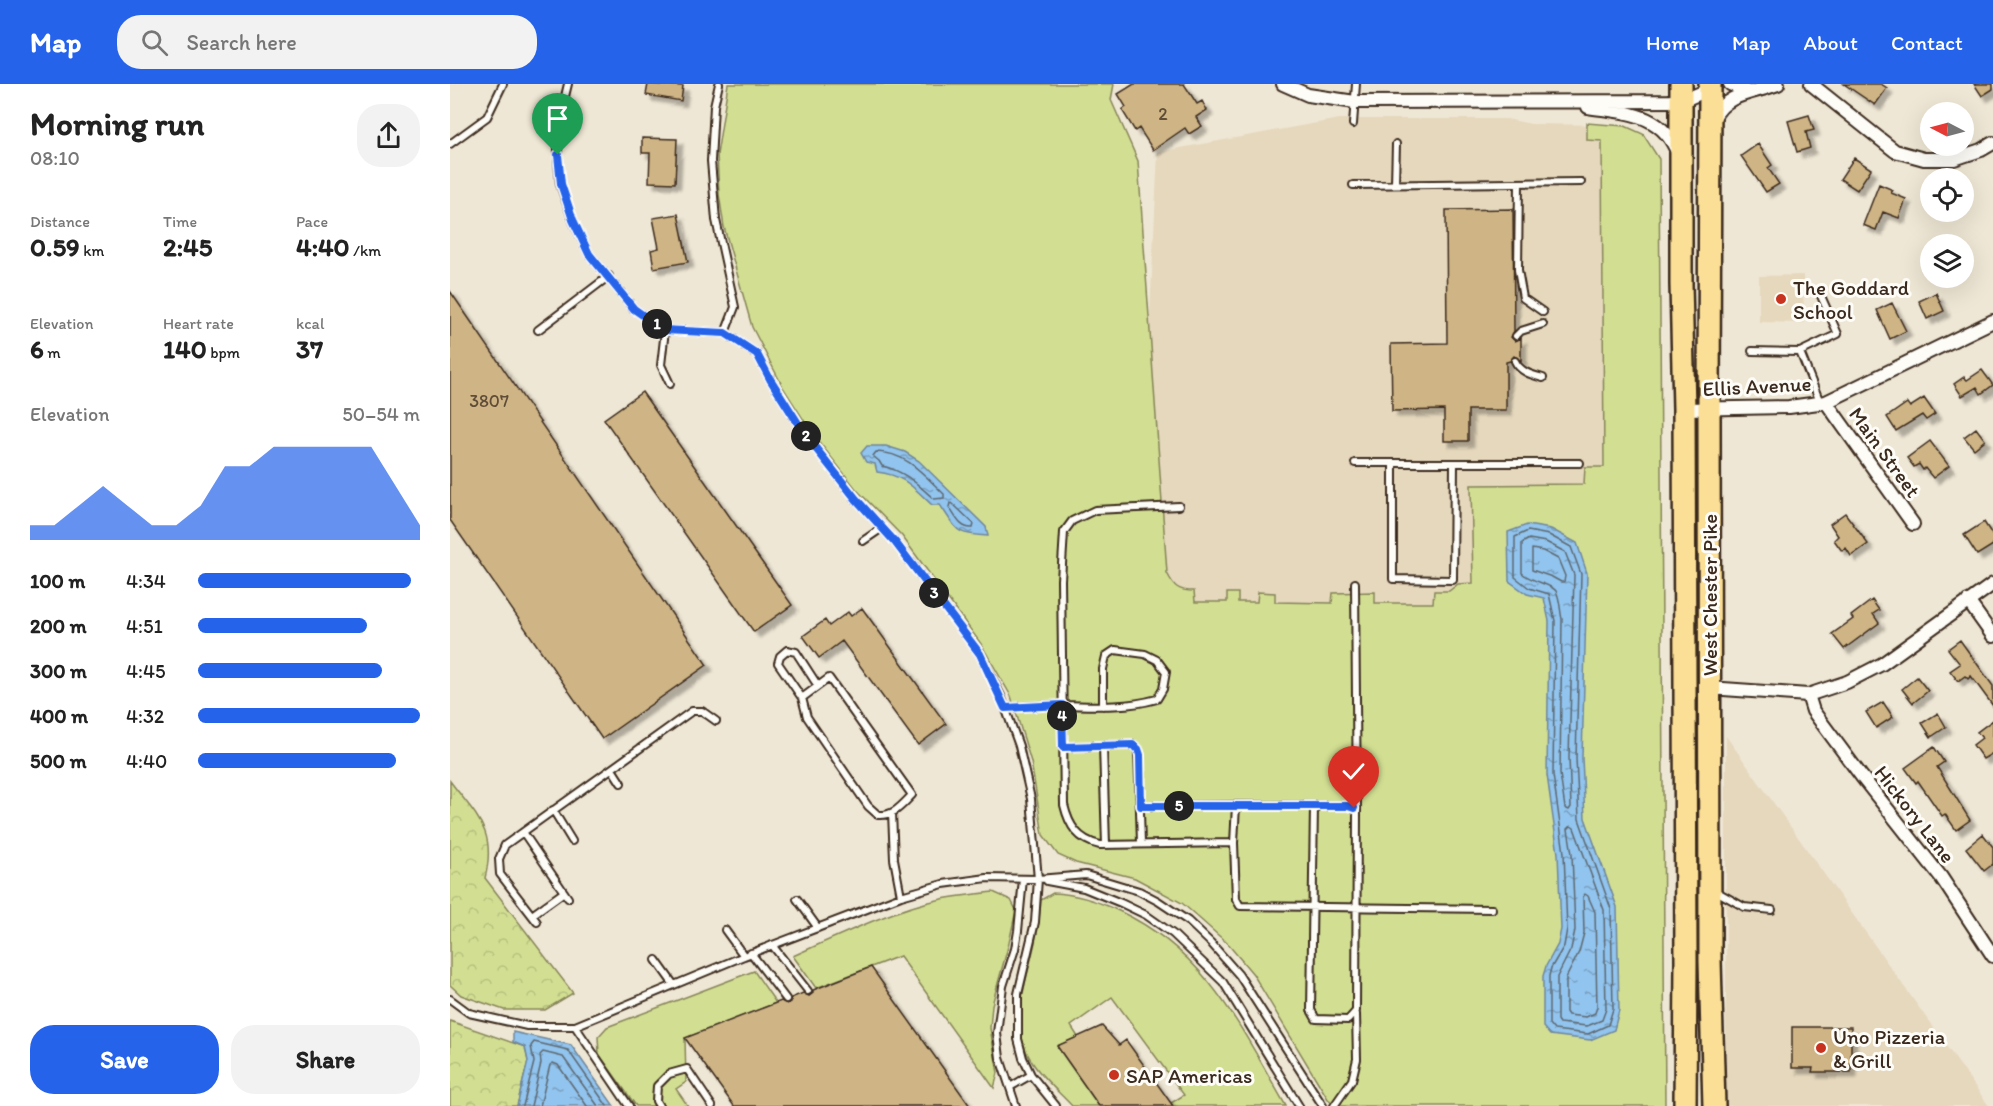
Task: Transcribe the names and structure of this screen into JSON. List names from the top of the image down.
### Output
{
  "streets": {
    "highway": ["West Chester Pike"],
    "street": ["Ellis Avenue", "Main Street", "Hickory Lane"]
  },
  "crossings": [
    ["Ellis Avenue", "Main Street"],
    ["Ellis Avenue", "West Chester Pike"]
  ],
  "places": ["The Goddard School", "Uno Pizzeria & Grill", "SAP Americas"],
  "house_numbers": ["2", "3807"],
  "north": "left",
  "page": {
    "header": "Map",
    "search": "Search here",
    "nav": [
      "Home",
      "Map",
      "About",
      "Contact"
    ],
    "heading": ["Morning run", "08:10"],
    "stats": [
      ["Distance", "0.59 km"],
      ["Time", "2:45"],
      ["Pace", "4:40 /km"],
      ["Elevation", "6 m"],
      ["Heart rate", "140 bpm"],
      ["kcal", "37"]
    ],
    "pins": [
      "1",
      "2",
      "3",
      "4",
      "5"
    ],
    "chart": ["Elevation", "50–54 m"],
    "list": [
      {
        "name": "100 m",
        "note": "4:34"
      },
      {
        "name": "200 m",
        "note": "4:51"
      },
      {
        "name": "300 m",
        "note": "4:45"
      },
      {
        "name": "400 m",
        "note": "4:32"
      },
      {
        "name": "500 m",
        "note": "4:40"
      }
    ],
    "buttons": ["Save", "Share"]
  }
}
